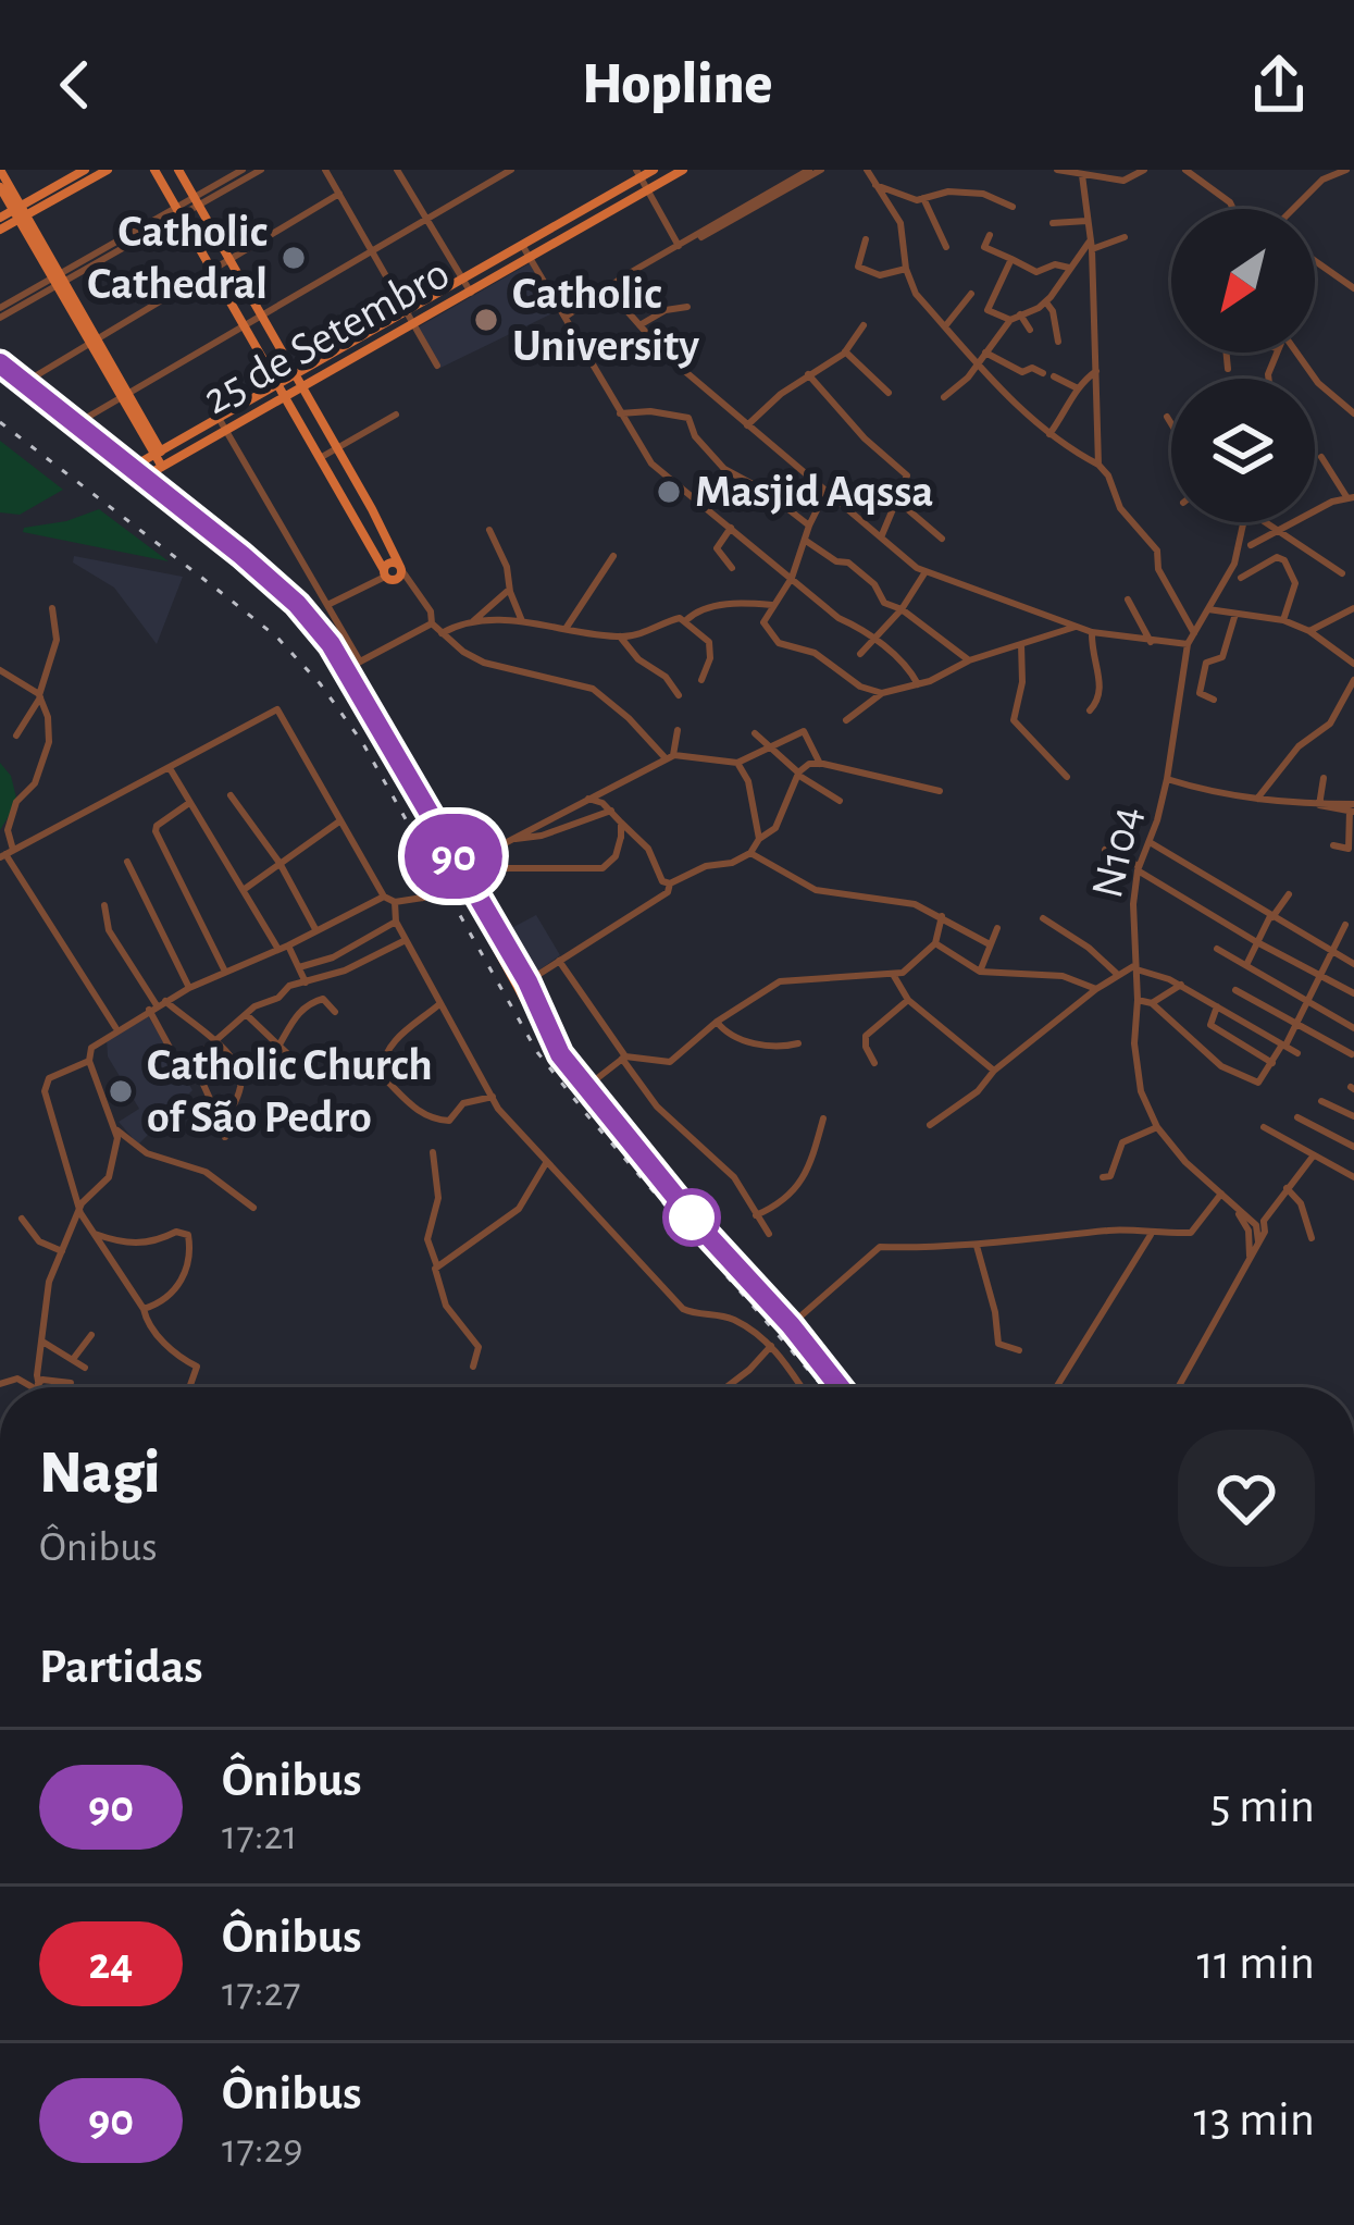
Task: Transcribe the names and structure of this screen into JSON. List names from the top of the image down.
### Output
{
  "streets": {
    "main road": ["25 de Setembro"],
    "street": ["N104"]
  },
  "places": [
    "Catholic Cathedral",
    "Catholic University",
    "Masjid Aqssa",
    "Catholic Church of São Pedro"
  ],
  "lines": ["bus line 90"],
  "north": "bottom left",
  "page": {
    "header": "Hopline",
    "on_map": "90",
    "heading": [
      ["Nagi", "Ônibus"],
      "Partidas"
    ],
    "list": [
      {
        "mark": "90",
        "name": "Ônibus",
        "note": "17:21",
        "value": "5 min"
      },
      {
        "mark": "24",
        "name": "Ônibus",
        "note": "17:27",
        "value": "11 min"
      },
      {
        "mark": "90",
        "name": "Ônibus",
        "note": "17:29",
        "value": "13 min"
      }
    ]
  }
}
